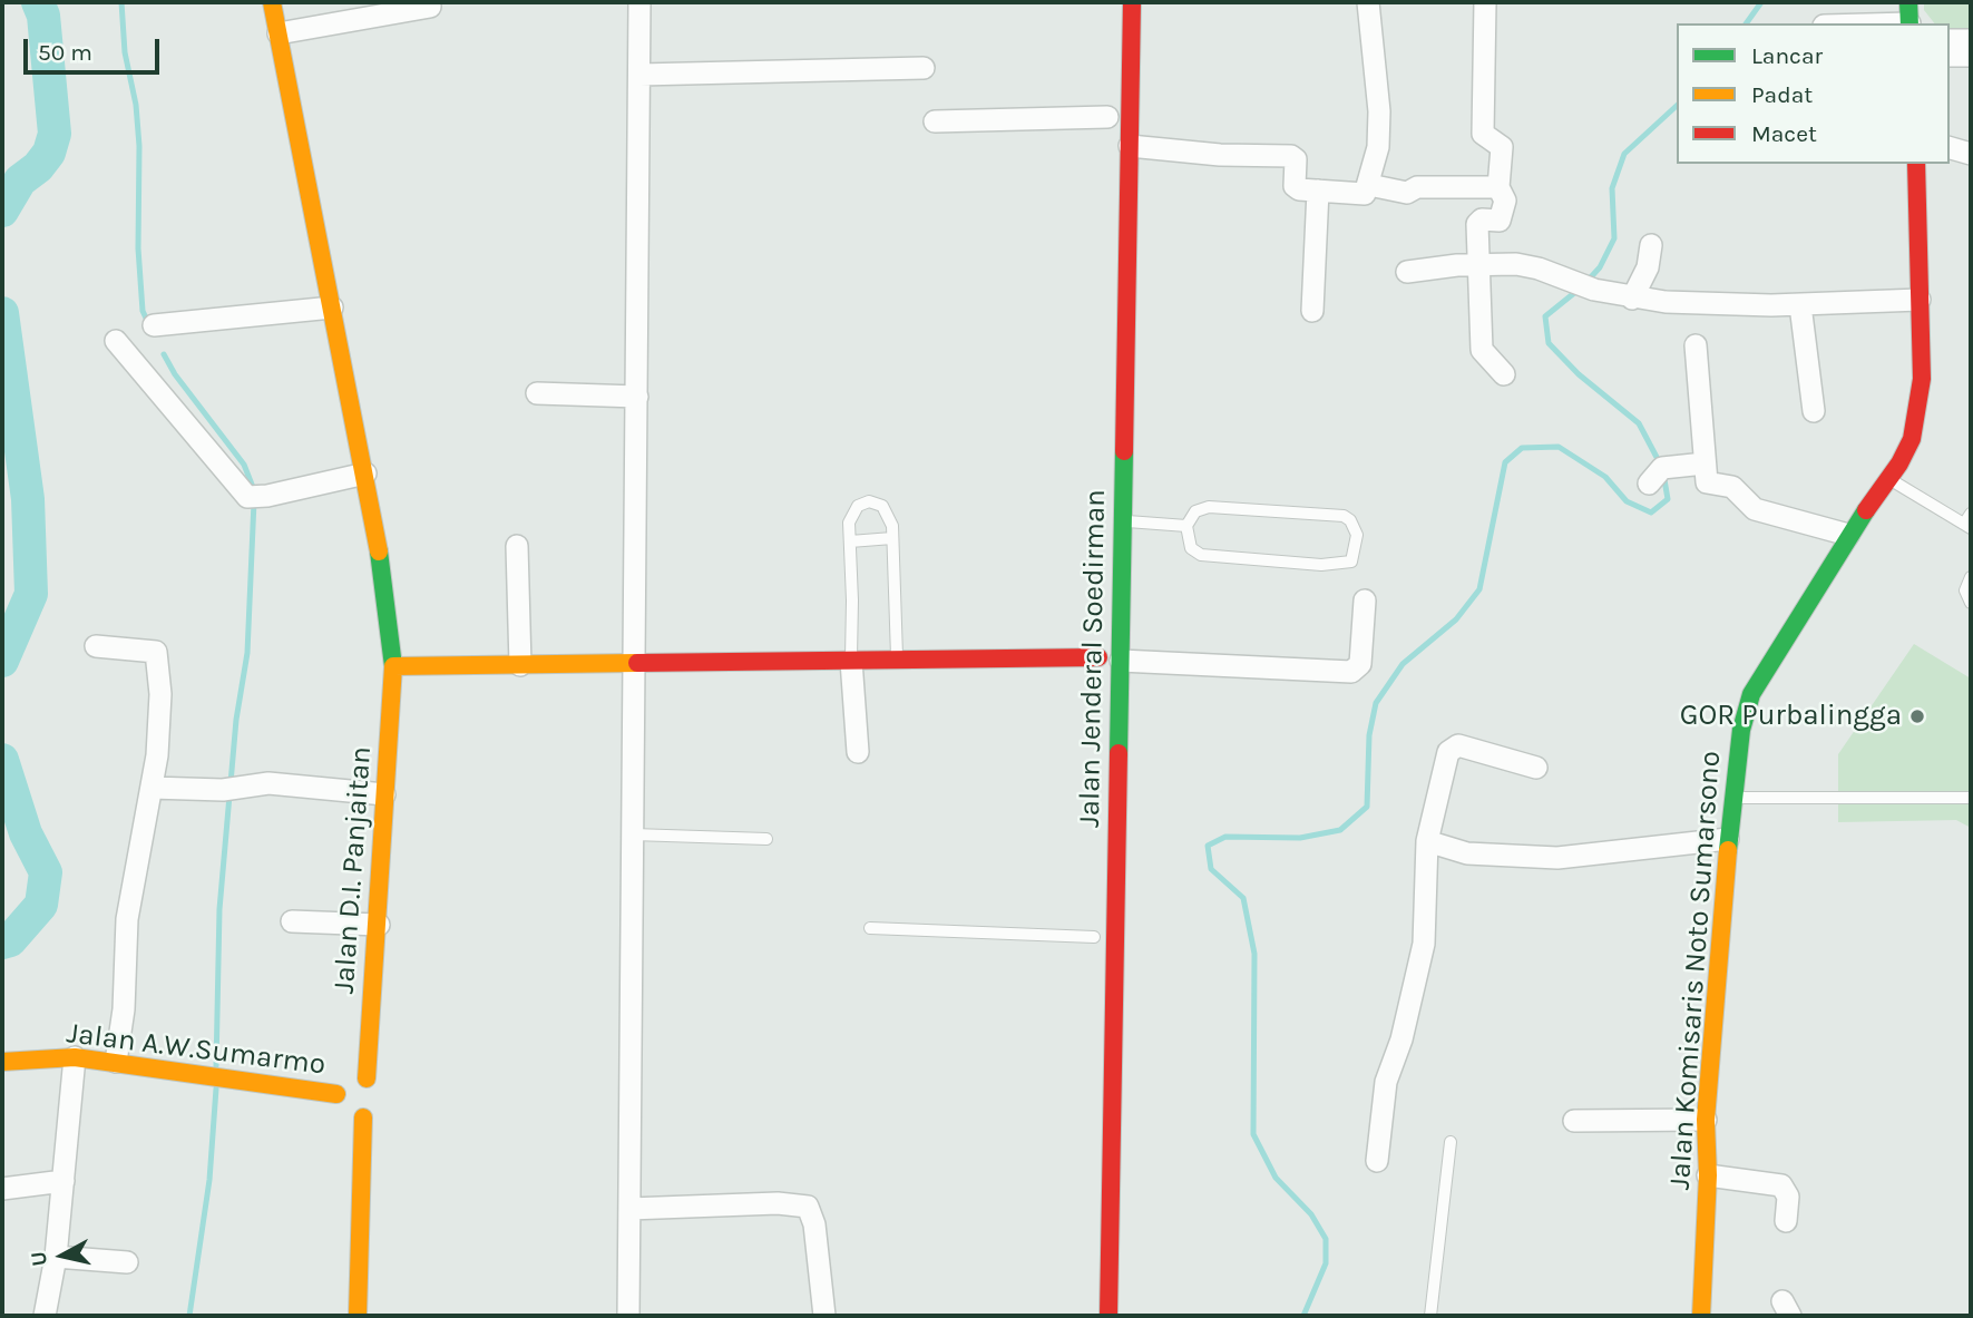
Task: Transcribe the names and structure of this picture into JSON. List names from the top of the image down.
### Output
{
  "streets": {
    "main road": [
      "Jalan Jenderal Soedirman",
      "Jalan D.I. Panjaitan",
      "Jalan Komisaris Noto Sumarsono",
      "Jalan A.W.Sumarmo"
    ]
  },
  "crossings": [
    ["Jalan D.I. Panjaitan", "Jalan A.W.Sumarmo"]
  ],
  "places": ["GOR Purbalingga"],
  "legend": ["Lancar", "Padat", "Macet"],
  "scale_bar": "50 m",
  "north": "left"
}
